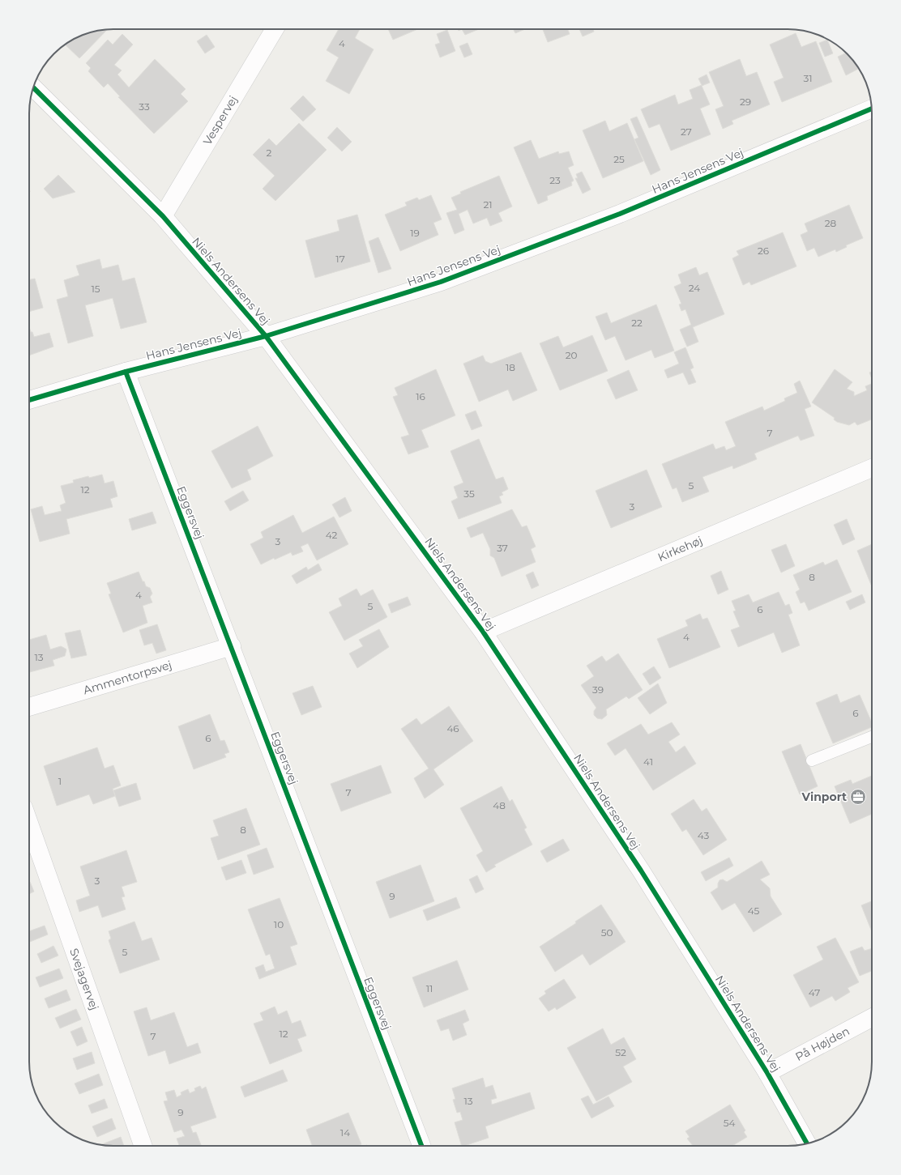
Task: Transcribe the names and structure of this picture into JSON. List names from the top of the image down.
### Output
{
  "streets": {
    "street": [
      "Vespervej",
      "Hans Jensens Vej",
      "Niels Andersens Vej",
      "Eggersvej",
      "Kirkehøj",
      "Ammentorpsvej",
      "Svejagervej",
      "På Højden"
    ]
  },
  "crossings": [
    ["Vespervej", "Niels Andersens Vej"],
    ["Hans Jensens Vej", "Niels Andersens Vej"],
    ["Hans Jensens Vej", "Eggersvej"],
    ["Niels Andersens Vej", "Kirkehøj"],
    ["Niels Andersens Vej", "På Højden"],
    ["Eggersvej", "Ammentorpsvej"]
  ],
  "places": {
    "office": ["Vinport"]
  },
  "house_numbers": [
    "4",
    "31",
    "29",
    "33",
    "27",
    "2",
    "25",
    "23",
    "21",
    "28",
    "19",
    "26",
    "17",
    "24",
    "15",
    "22",
    "20",
    "18",
    "16",
    "7",
    "5",
    "12",
    "35",
    "3",
    "42",
    "3",
    "37",
    "8",
    "4",
    "5",
    "6",
    "4",
    "13",
    "39",
    "6",
    "46",
    "6",
    "41",
    "1",
    "7",
    "48",
    "8",
    "43",
    "3",
    "9",
    "45",
    "10",
    "50",
    "5",
    "11",
    "47",
    "12",
    "7",
    "52",
    "13",
    "9",
    "54",
    "14"
  ]
}
